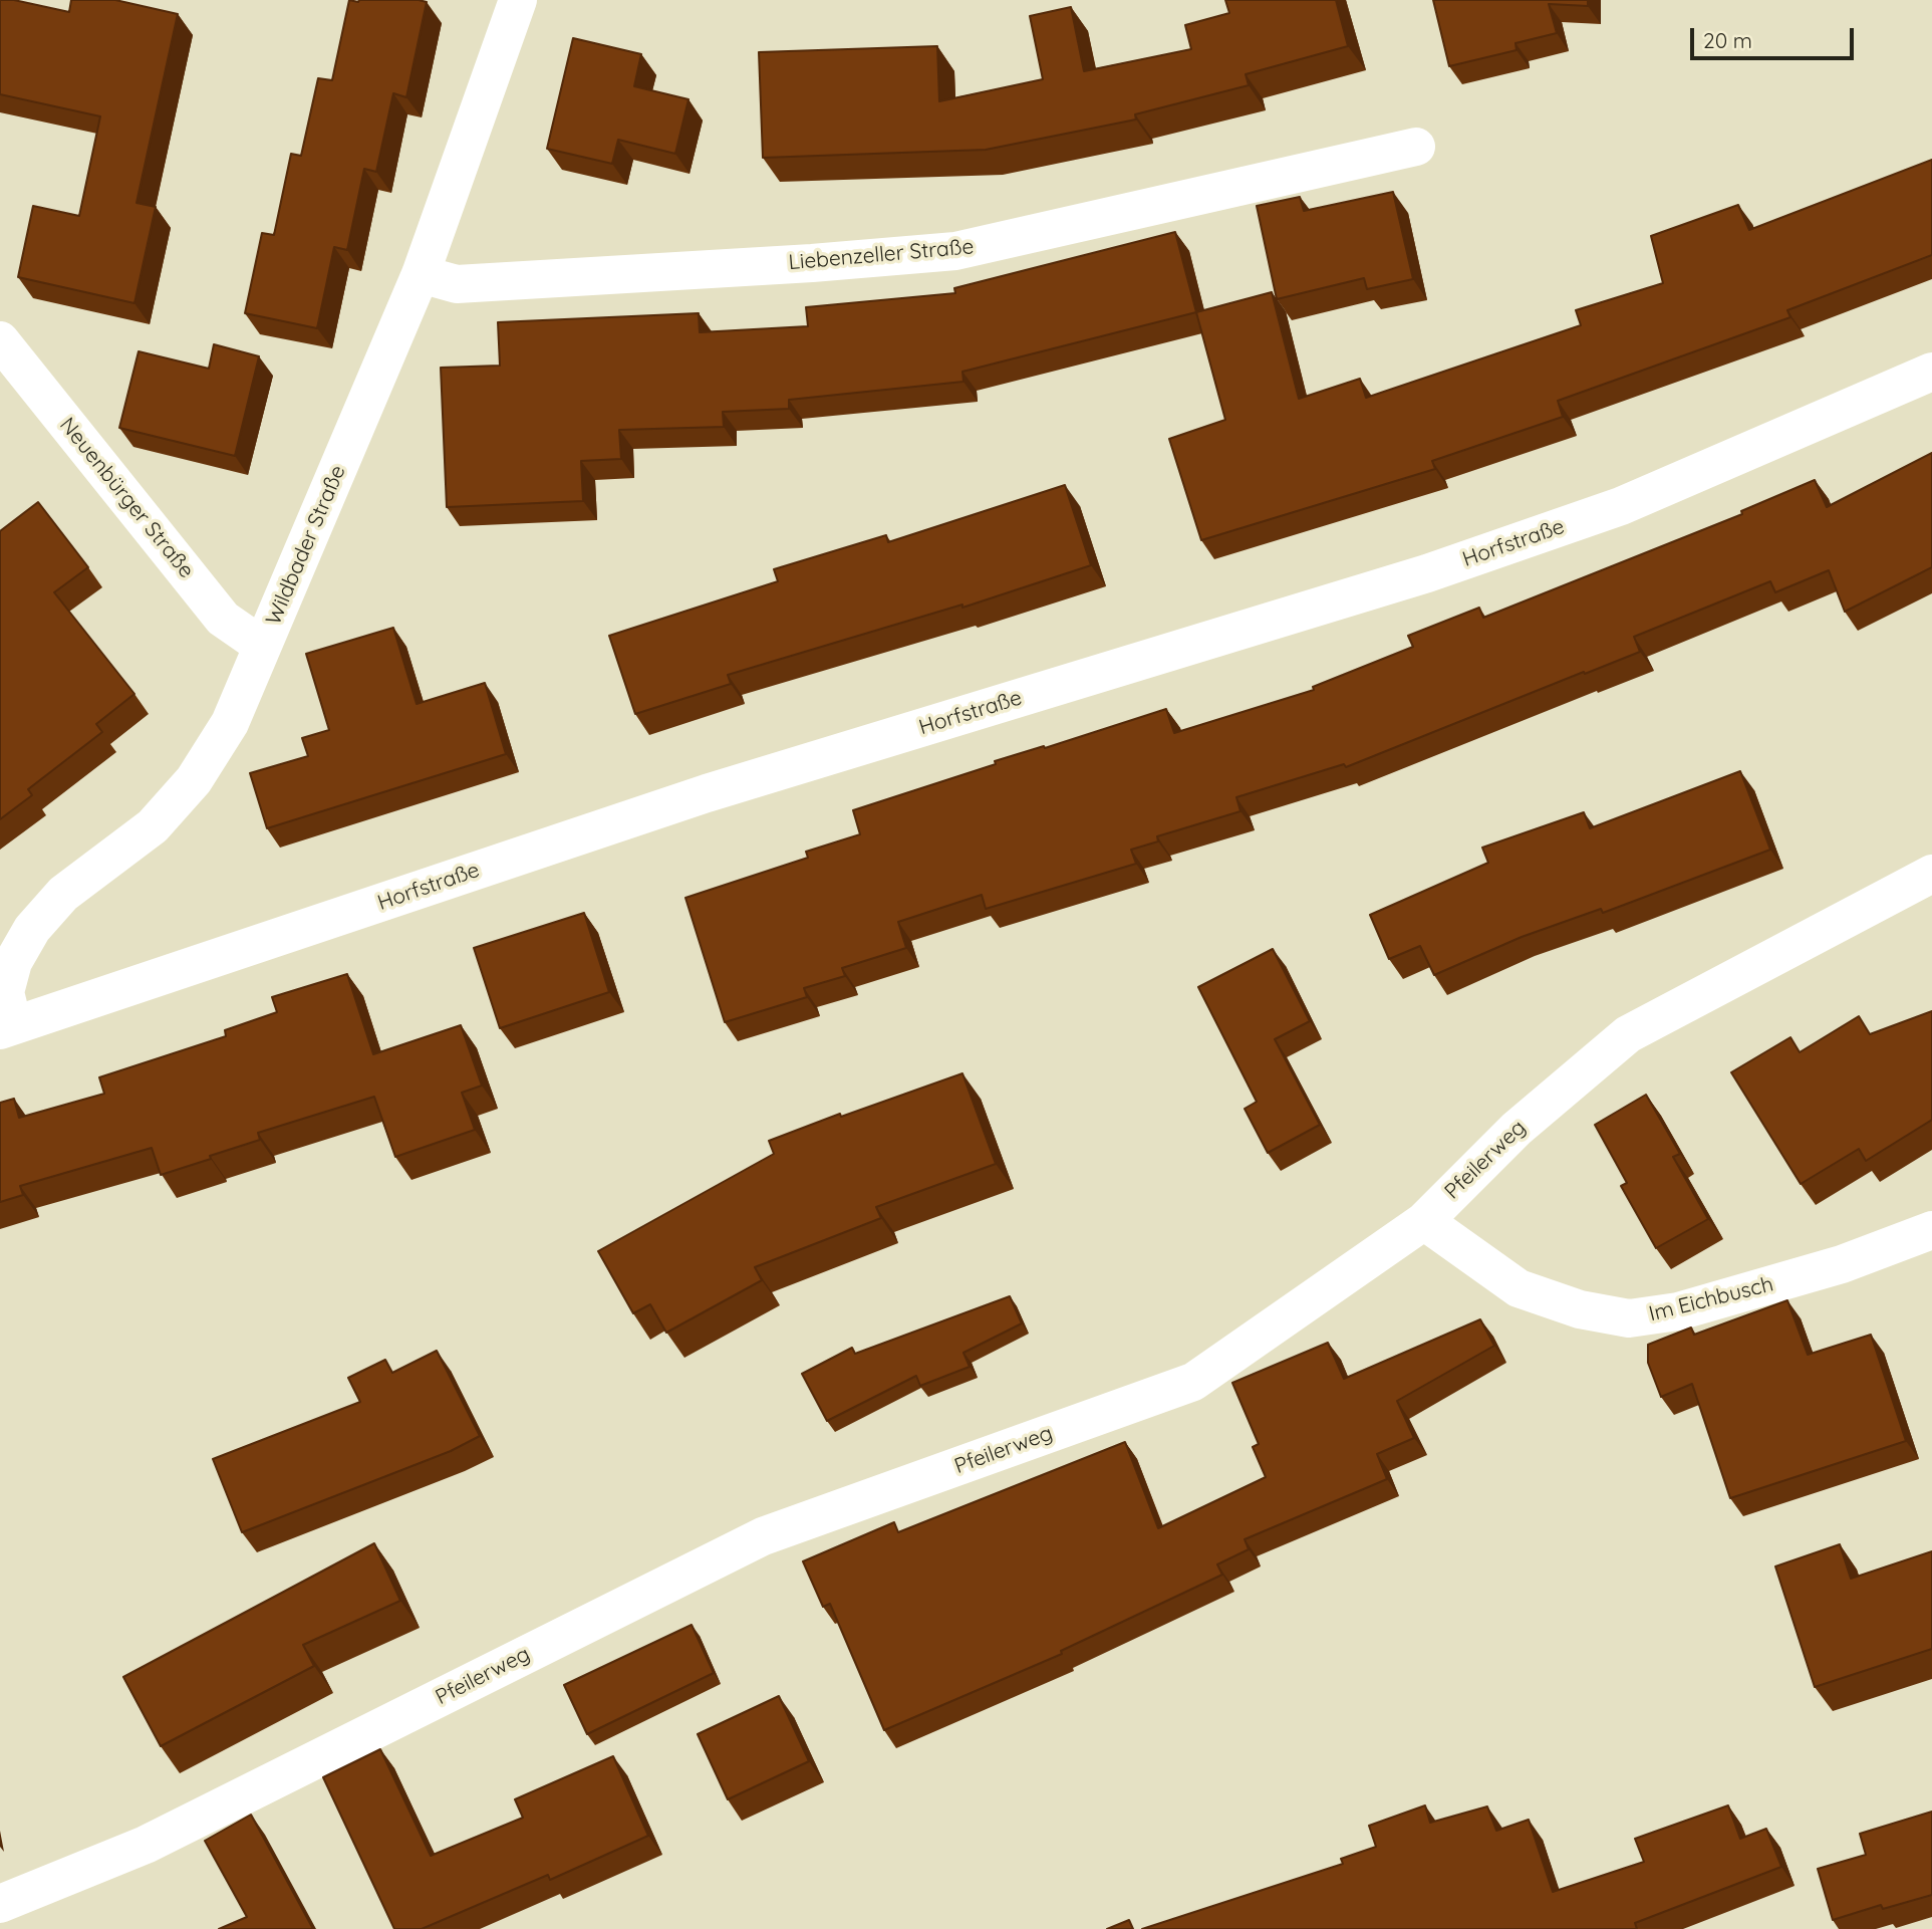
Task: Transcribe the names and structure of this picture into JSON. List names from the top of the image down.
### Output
{
  "streets": {
    "street": [
      "Liebenzeller Straße",
      "Neuenbürger Straße",
      "Horfstraße",
      "Wildbader Straße",
      "Pfeilerweg",
      "Im Eichbusch"
    ]
  },
  "crossings": [
    ["Liebenzeller Straße", "Wildbader Straße"],
    ["Neuenbürger Straße", "Wildbader Straße"],
    ["Horfstraße", "Wildbader Straße"],
    ["Pfeilerweg", "Im Eichbusch"]
  ],
  "scale_bar": "20 m"
}
